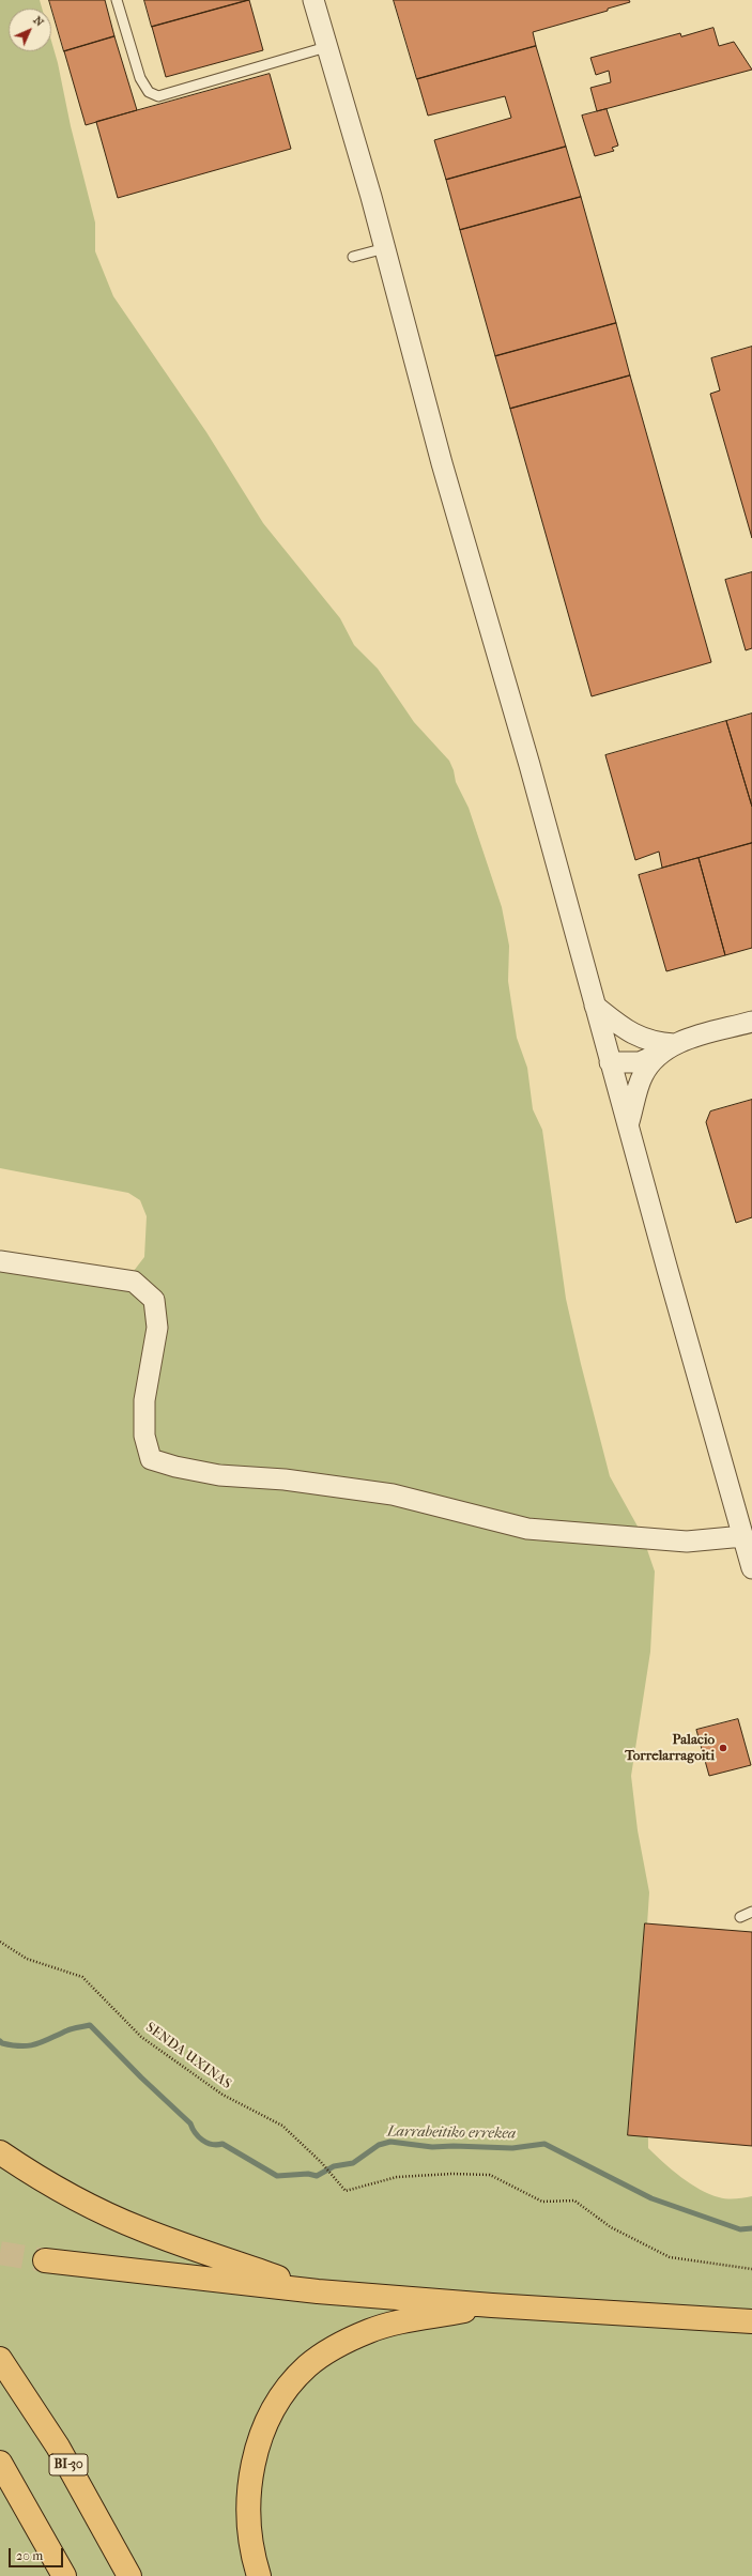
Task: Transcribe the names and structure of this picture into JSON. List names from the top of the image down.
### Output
{
  "streets": {
    "highway": ["BI-30"],
    "path": ["SENDA UXINAS"]
  },
  "water": ["Larrabeitiko errekea"],
  "places": ["Palacio Torrelarragoiti"],
  "scale_bar": "20 m",
  "north": "top right"
}
